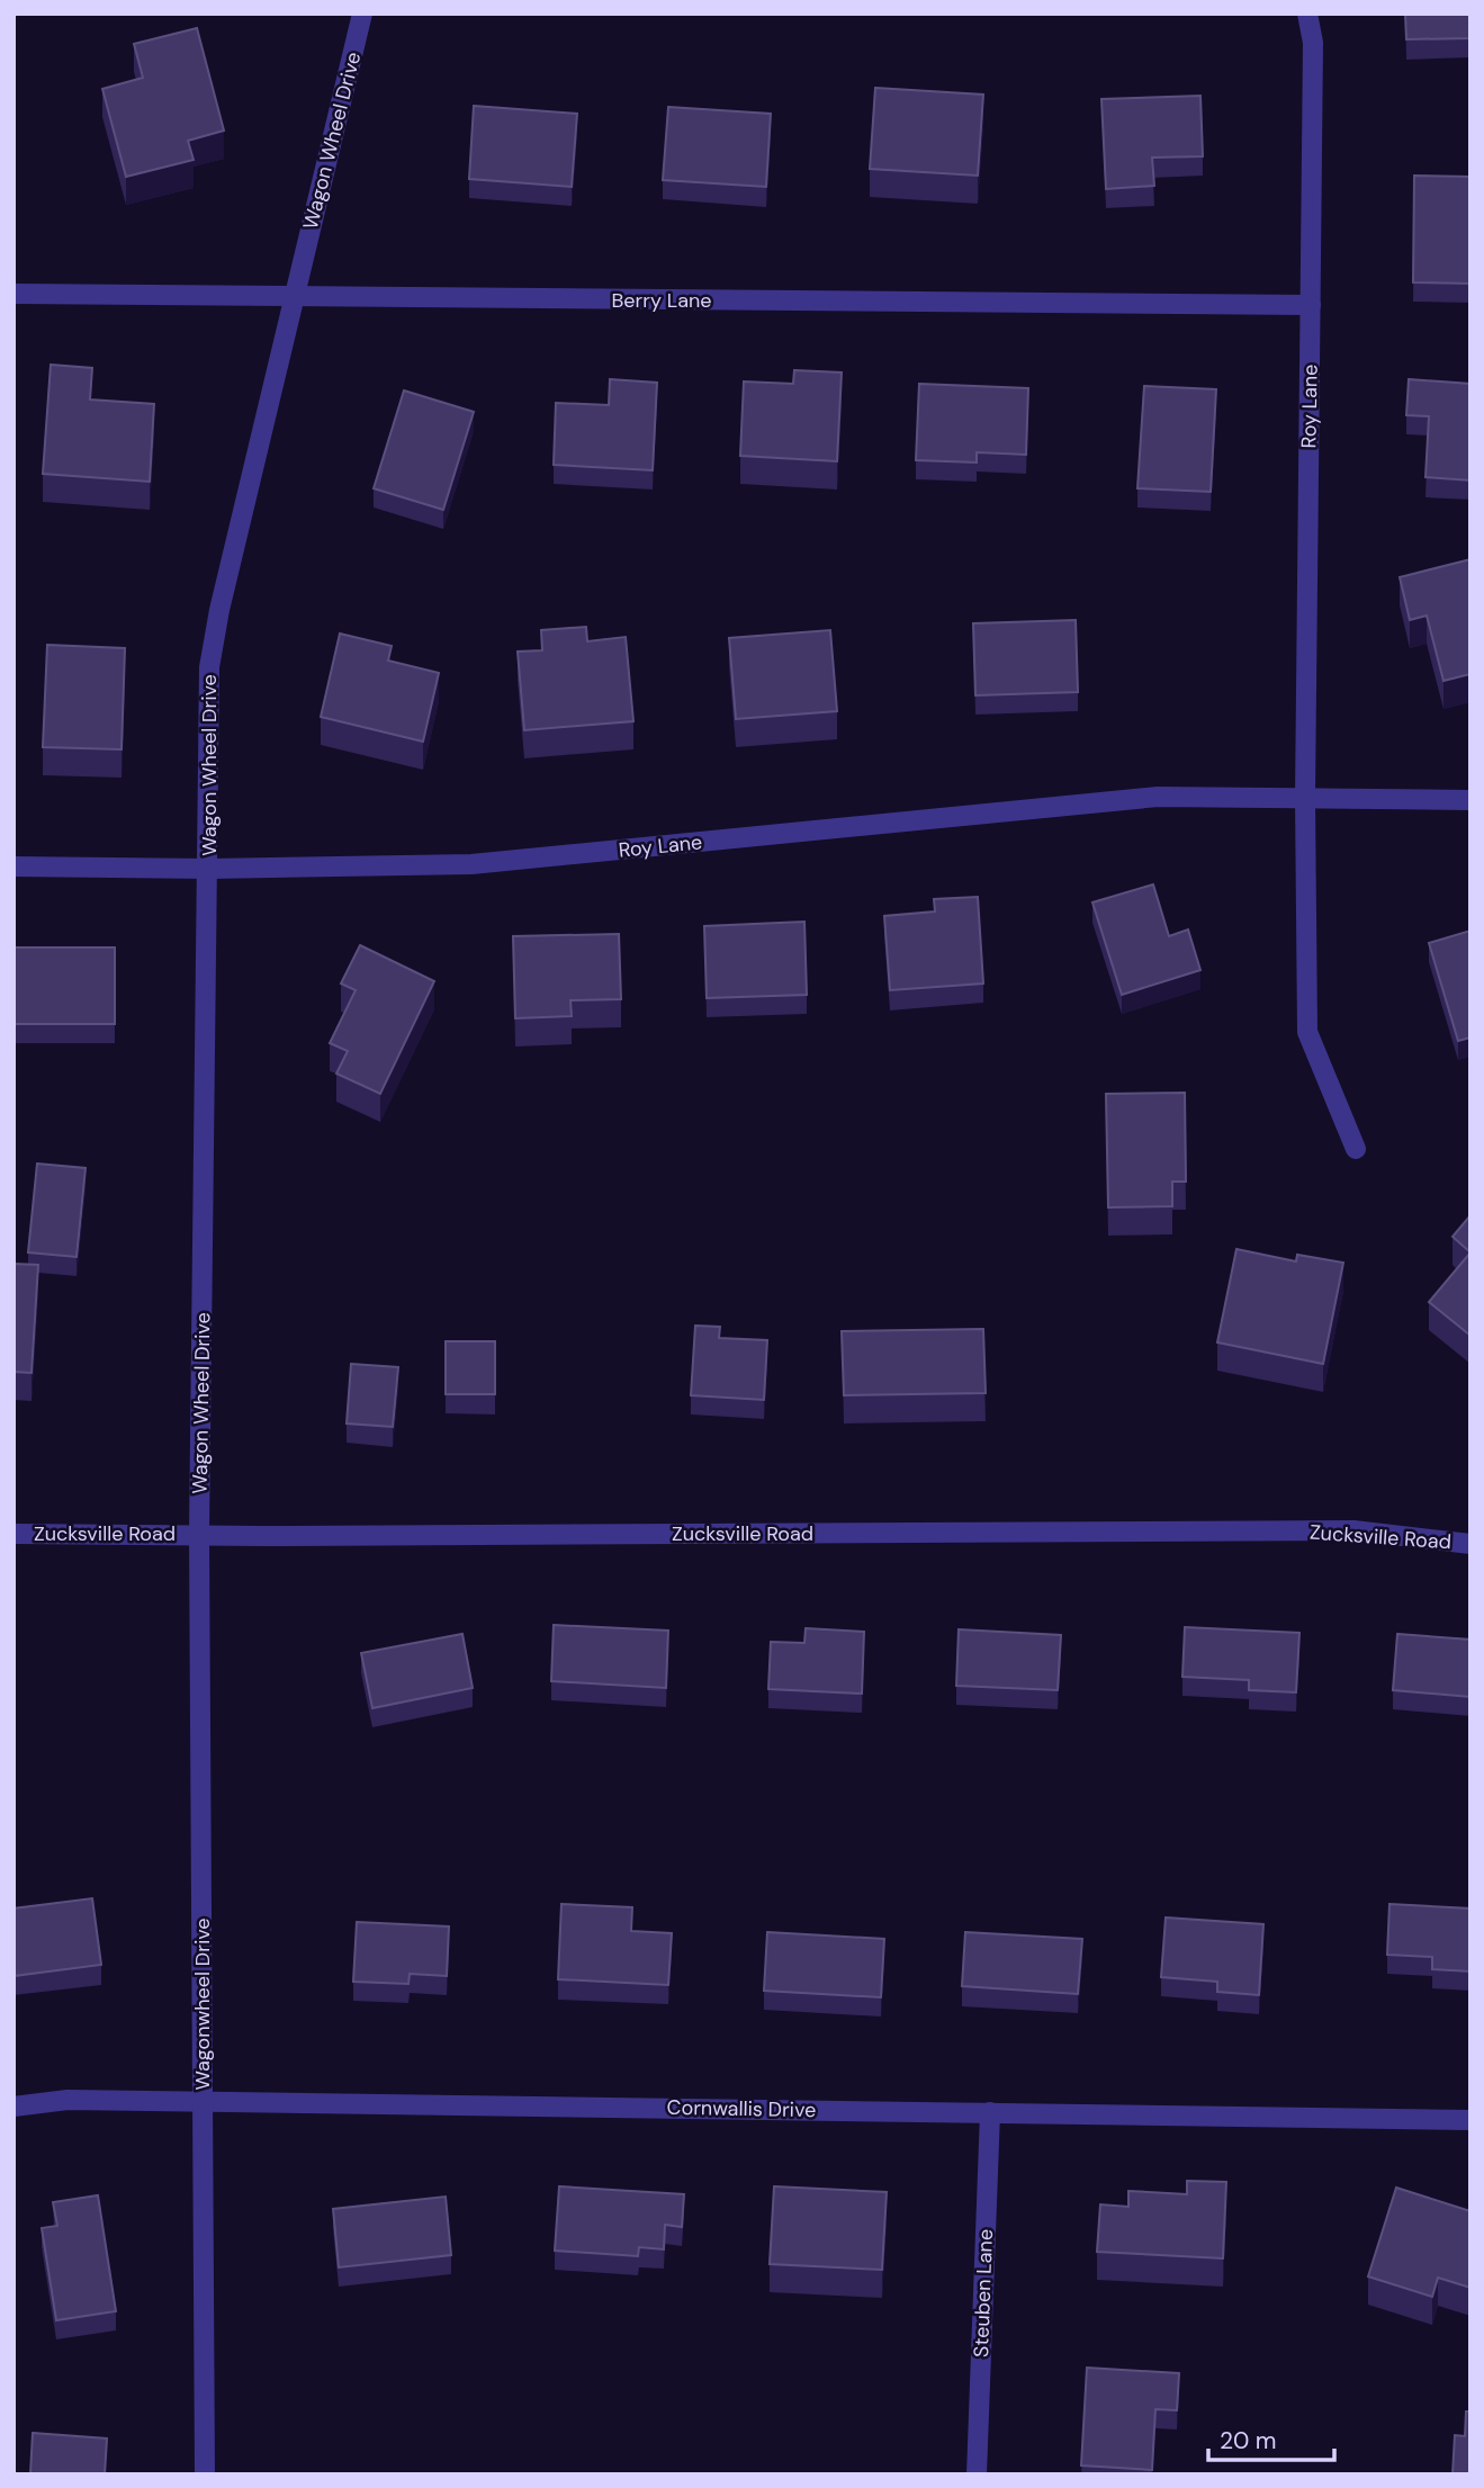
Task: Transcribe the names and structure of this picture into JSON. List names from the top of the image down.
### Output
{
  "streets": {
    "street": [
      "Wagon Wheel Drive",
      "Berry Lane",
      "Roy Lane",
      "Zucksville Road",
      "Wagonwheel Drive",
      "Cornwallis Drive",
      "Steuben Lane"
    ]
  },
  "crossings": [
    ["Wagon Wheel Drive", "Berry Lane"],
    ["Wagon Wheel Drive", "Roy Lane"],
    ["Wagon Wheel Drive", "Zucksville Road"],
    ["Wagon Wheel Drive", "Wagonwheel Drive"],
    ["Berry Lane", "Roy Lane"],
    ["Zucksville Road", "Wagonwheel Drive"],
    ["Wagonwheel Drive", "Cornwallis Drive"],
    ["Cornwallis Drive", "Steuben Lane"]
  ],
  "scale_bar": "20 m"
}
